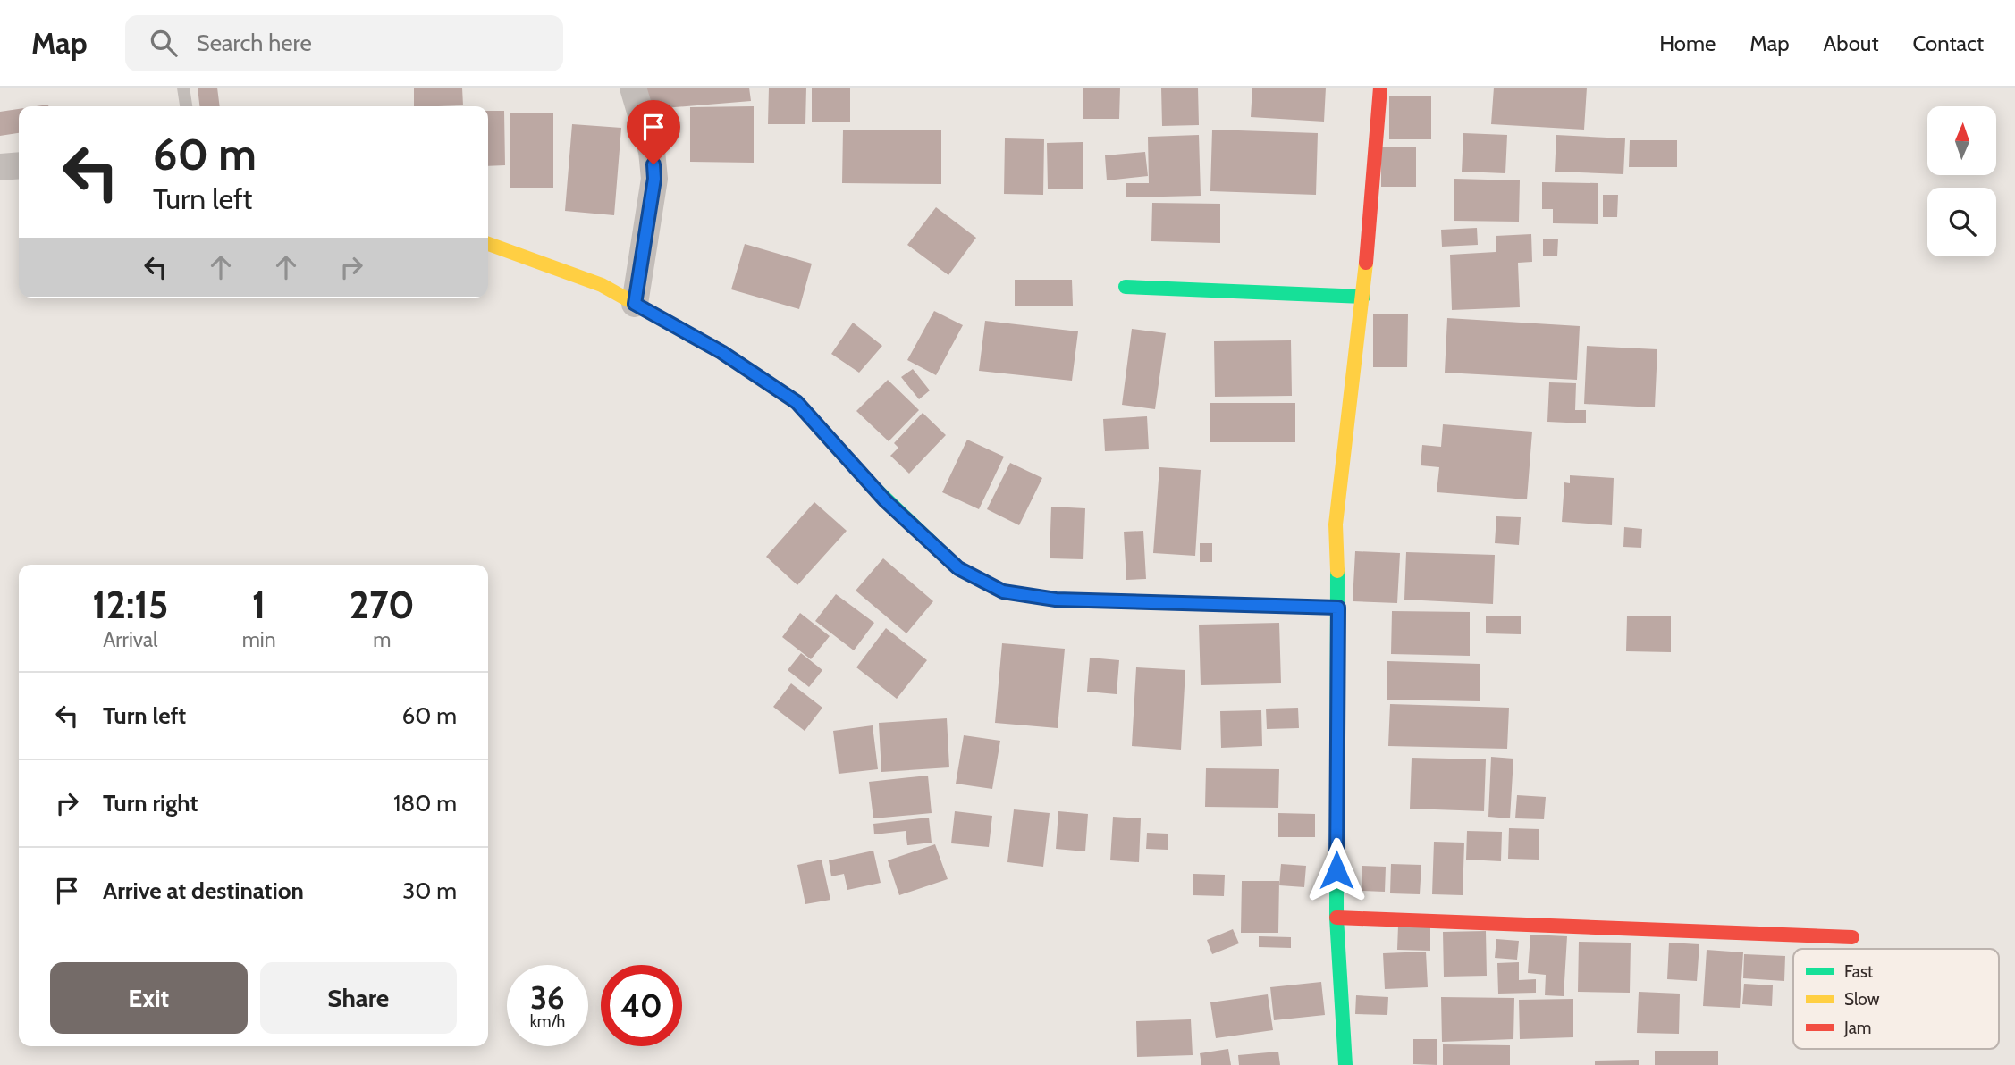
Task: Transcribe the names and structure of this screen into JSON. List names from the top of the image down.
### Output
{
  "legend": ["Fast", "Slow", "Jam"],
  "north": "top",
  "page": {
    "header": "Map",
    "search": "Search here",
    "nav": [
      "Home",
      "Map",
      "About",
      "Contact"
    ],
    "turn": ["60 m", "Turn left"],
    "eta": [
      "12:15",
      "Arrival",
      "1",
      "min",
      "270",
      "m"
    ],
    "list": [
      {
        "name": "Turn left",
        "value": "60 m"
      },
      {
        "name": "Turn right",
        "value": "180 m"
      },
      {
        "name": "Arrive at destination",
        "value": "30 m"
      }
    ],
    "buttons": ["Exit", "Share"],
    "speed": "36 km/h",
    "limit": "40"
  }
}
